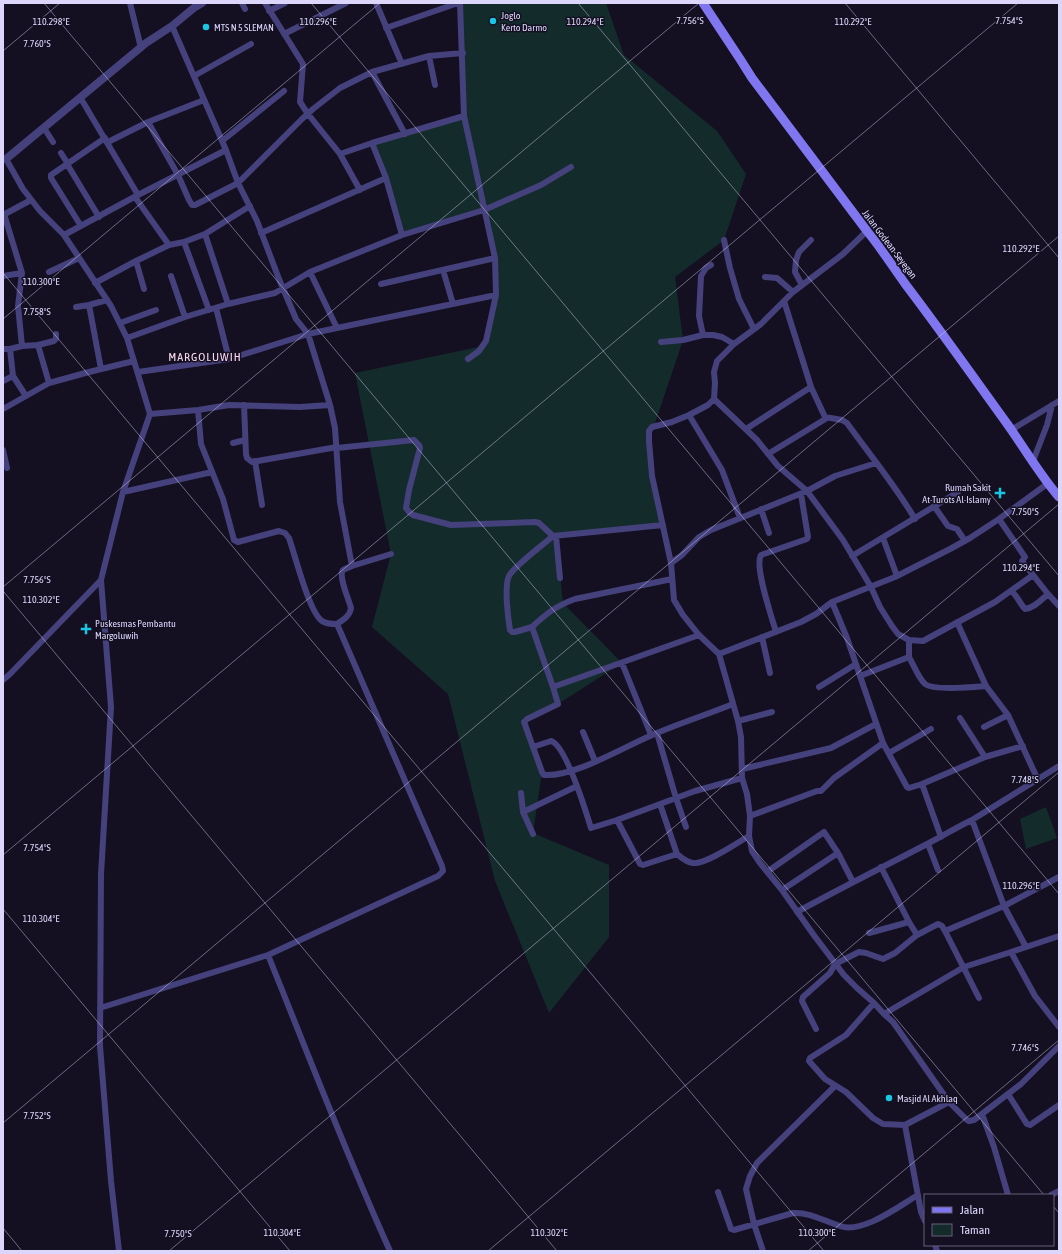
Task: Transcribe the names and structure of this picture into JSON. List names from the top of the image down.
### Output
{
  "streets": {
    "main road": ["Jalan Godean-Seyegan"]
  },
  "districts": ["MARGOLUWIH"],
  "places": {
    "other": ["Joglo Kerto Darmo", "MTS N 5 SLEMAN", "Masjid Al Akhlaq"],
    "health": ["Rumah Sakit At-Turots Al-Islamy", "Puskesmas Pembantu Margoluwih"]
  },
  "legend": ["Jalan", "Taman"],
  "coordinates": [
    "7.754°S",
    "7.756°S",
    "110.292°E",
    "110.298°E",
    "110.296°E",
    "110.294°E",
    "7.760°S",
    "110.300°E",
    "7.758°S",
    "7.750°S",
    "110.302°E",
    "7.748°S",
    "110.304°E",
    "7.746°S",
    "7.752°S"
  ]
}
